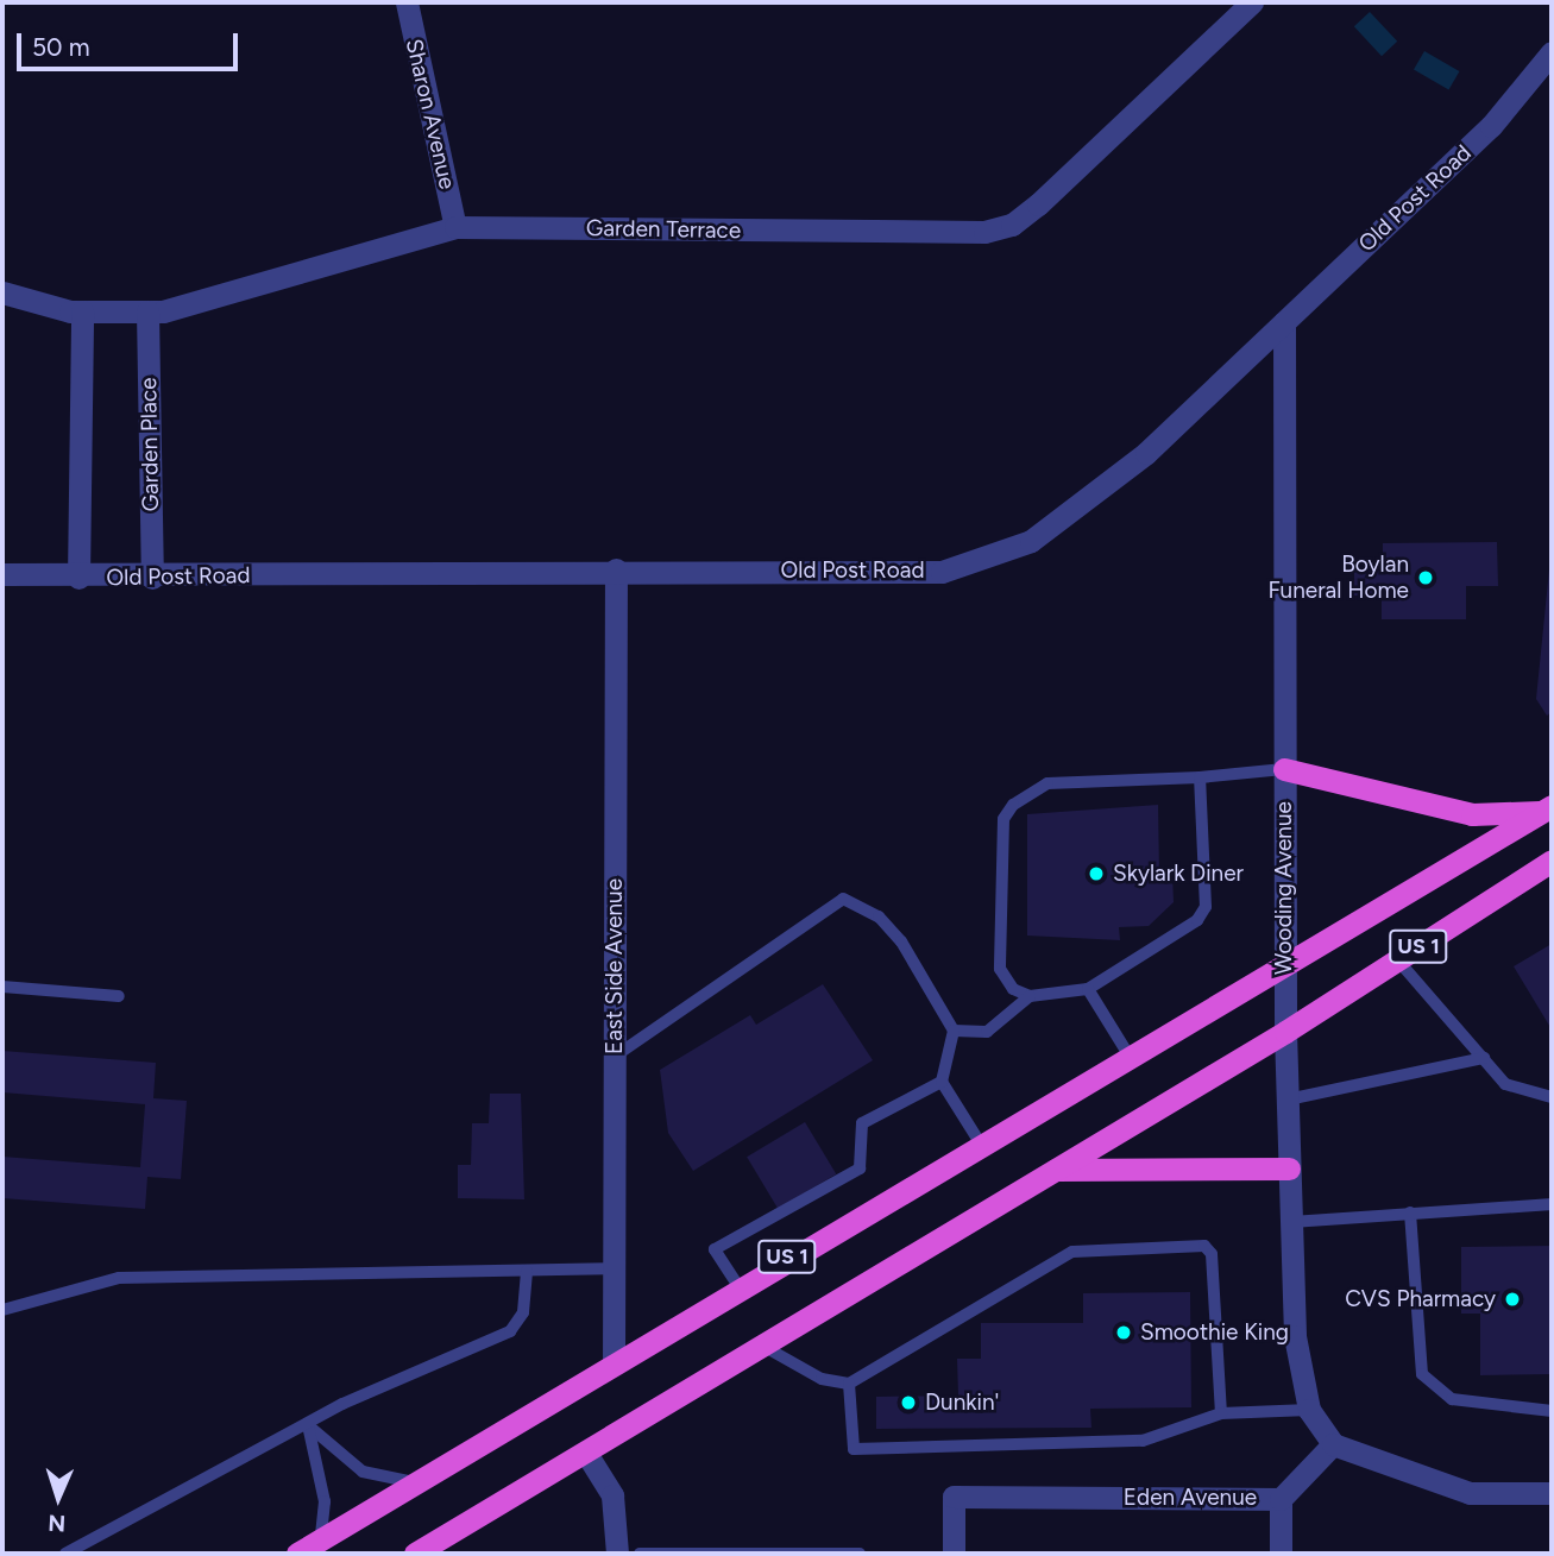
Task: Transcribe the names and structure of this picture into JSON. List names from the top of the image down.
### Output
{
  "streets": {
    "highway": ["US 1"],
    "street": [
      "Sharon Avenue",
      "Old Post Road",
      "Garden Terrace",
      "Garden Place",
      "Wooding Avenue",
      "East Side Avenue",
      "Eden Avenue"
    ]
  },
  "crossings": [
    ["Sharon Avenue", "Garden Terrace"],
    ["Old Post Road", "Garden Place"],
    ["Old Post Road", "Wooding Avenue"],
    ["Old Post Road", "East Side Avenue"],
    ["Garden Terrace", "Garden Place"],
    ["Wooding Avenue", "US 1"],
    ["Wooding Avenue", "Eden Avenue"],
    ["US 1", "East Side Avenue"]
  ],
  "places": [
    "Boylan Funeral Home",
    "Skylark Diner",
    "CVS Pharmacy",
    "Smoothie King",
    "Dunkin'"
  ],
  "scale_bar": "50 m",
  "north": "bottom"
}
